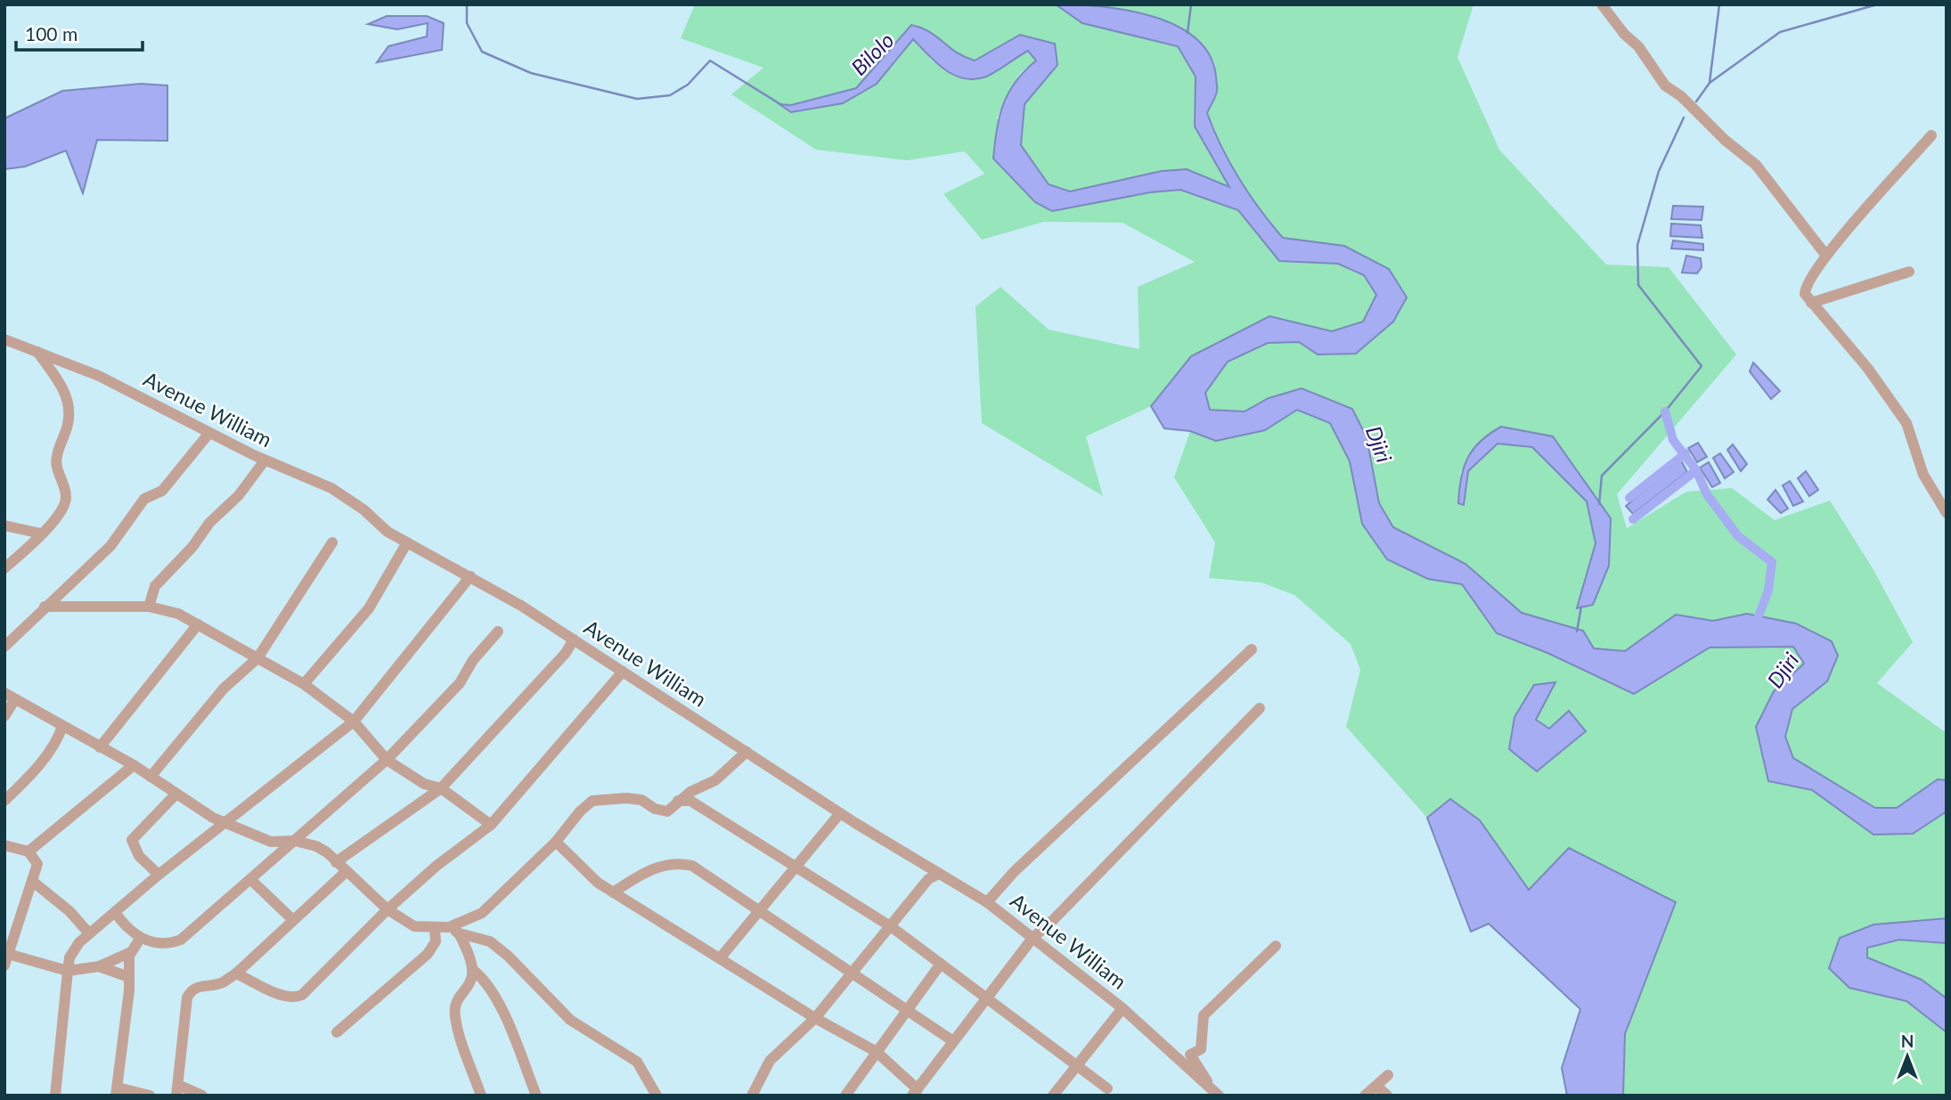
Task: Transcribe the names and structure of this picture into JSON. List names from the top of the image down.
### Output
{
  "streets": {
    "street": ["Avenue William"]
  },
  "water": ["Bilolo", "Djiri"],
  "scale_bar": "100 m",
  "north": "top"
}
